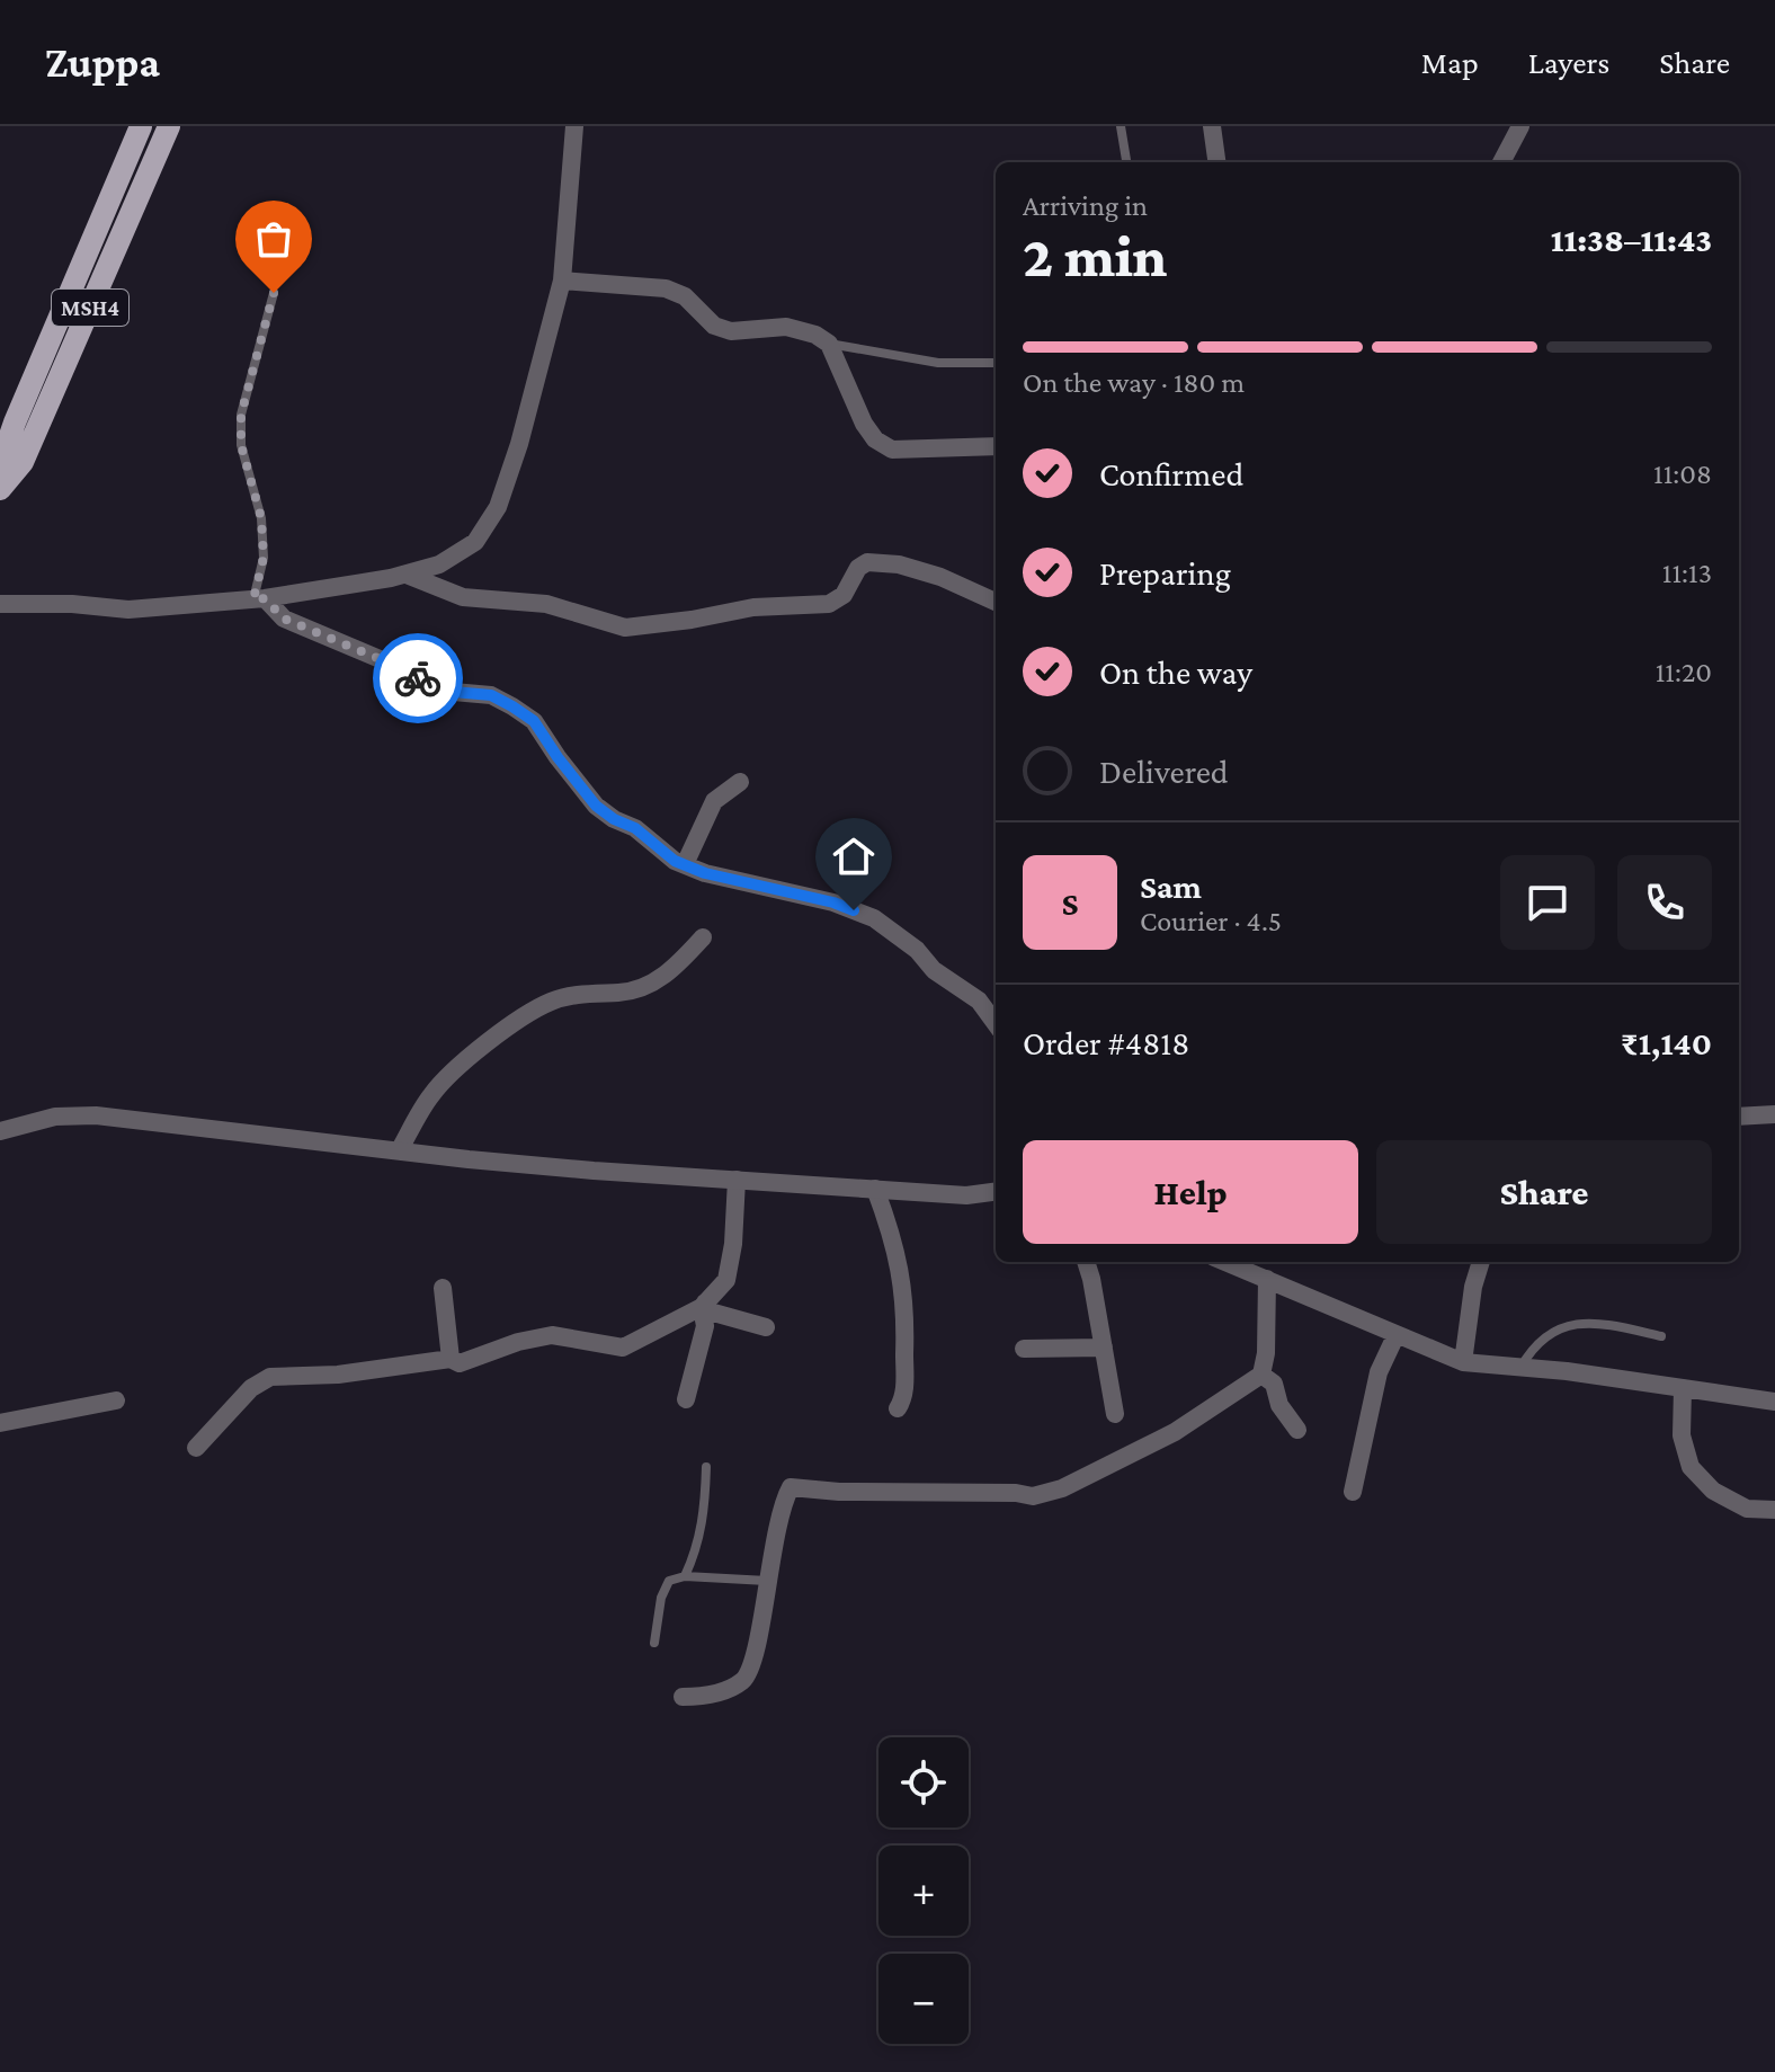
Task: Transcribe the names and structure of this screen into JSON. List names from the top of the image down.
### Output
{
  "streets": {
    "main road": ["MSH4"]
  },
  "page": {
    "header": "Zuppa",
    "nav": ["Map", "Layers", "Share"],
    "heading": ["2 min", "Arriving in", "11:38–11:43"],
    "panel": [
      "Sam",
      "Courier · 4.5",
      "Order #4818",
      "₹1,140"
    ],
    "bar": "On the way · 180 m",
    "list": [
      ["Confirmed", "11:08"],
      ["Preparing", "11:13"],
      ["On the way", "11:20"],
      "Delivered"
    ],
    "round": "S",
    "buttons": ["Help", "Share"],
    "map_buttons": ["+", "−"]
  }
}
